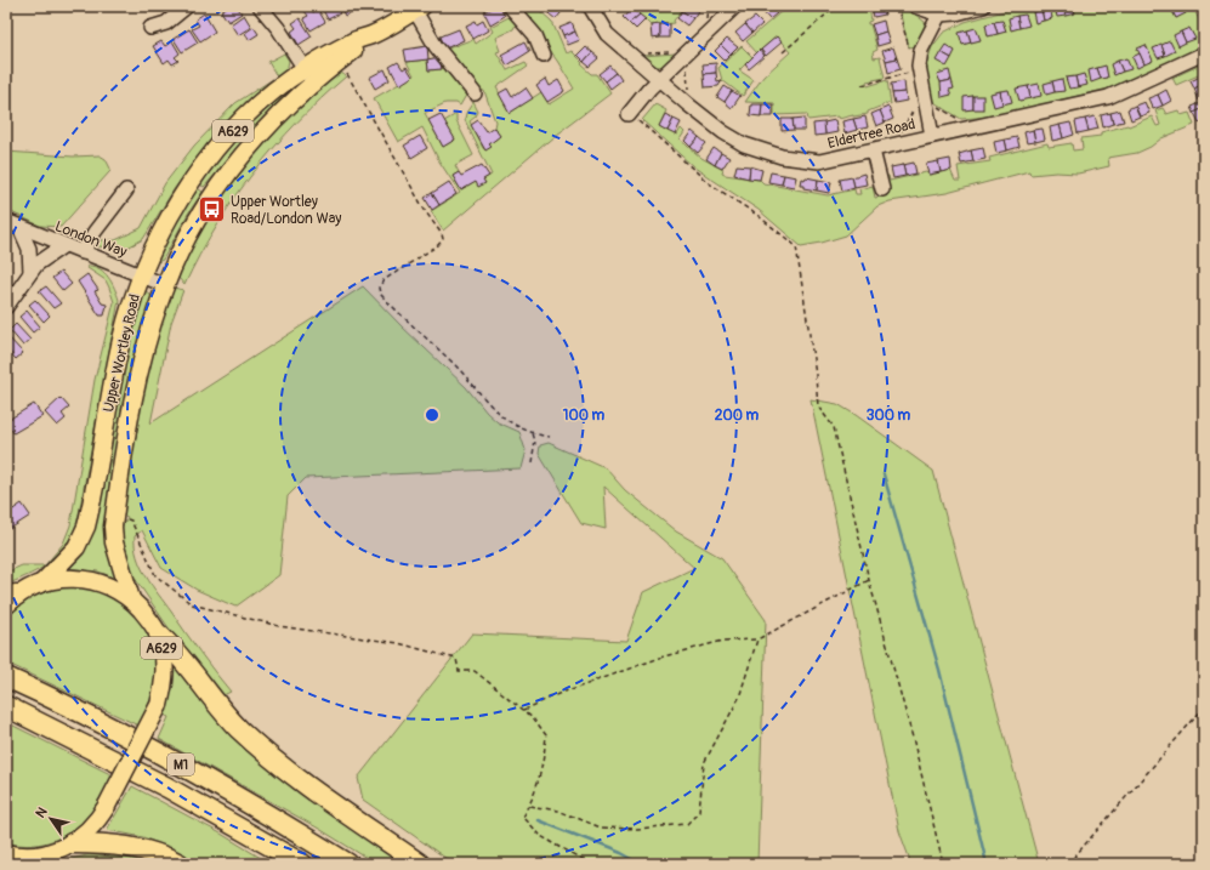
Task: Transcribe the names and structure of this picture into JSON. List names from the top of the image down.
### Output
{
  "streets": {
    "highway": ["M1"],
    "main road": ["A629", "Upper Wortley Road"],
    "street": ["Eldertree Road", "London Way"]
  },
  "crossings": [
    ["A629", "Upper Wortley Road"],
    ["London Way", "Upper Wortley Road"]
  ],
  "places": {
    "bus stop": ["Upper Wortley Road/London Way"]
  },
  "north": "top left",
  "rings": ["100 m", "200 m", "300 m"]
}
